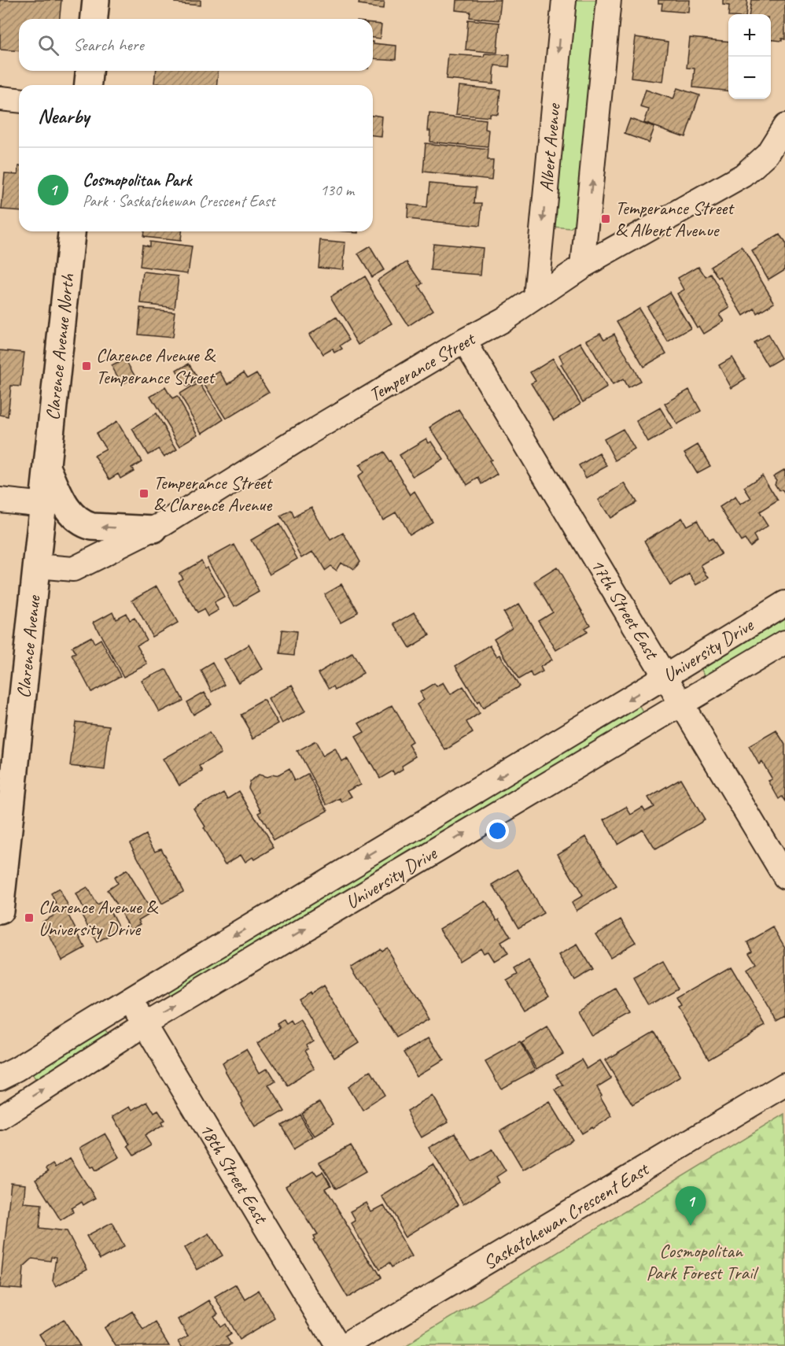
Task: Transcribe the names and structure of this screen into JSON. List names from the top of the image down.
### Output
{
  "streets": {
    "main road": ["Clarence Avenue North", "Clarence Avenue"],
    "street": [
      "Albert Avenue",
      "Temperance Street",
      "17th Street East",
      "University Drive",
      "18th Street East",
      "Saskatchewan Crescent East"
    ]
  },
  "crossings": [
    ["Albert Avenue", "Temperance Street"],
    ["Clarence Avenue North", "Clarence Avenue"],
    ["Temperance Street", "17th Street East"],
    ["Temperance Street", "Clarence Avenue"],
    ["17th Street East", "University Drive"],
    ["University Drive", "18th Street East"]
  ],
  "parks": ["Cosmopolitan Park Forest Trail"],
  "places": {
    "transit": [
      "Temperance Street & Albert Avenue",
      "Clarence Avenue & Temperance Street",
      "Temperance Street & Clarence Avenue",
      "Clarence Avenue & University Drive"
    ]
  },
  "page": {
    "map_buttons": ["+", "−"],
    "search": "Search here",
    "heading": "Nearby",
    "list": [
      {
        "mark": "1",
        "name": "Cosmopolitan Park",
        "note": "Park · Saskatchewan Crescent East",
        "value": "130 m"
      }
    ],
    "pins": "1"
  }
}
